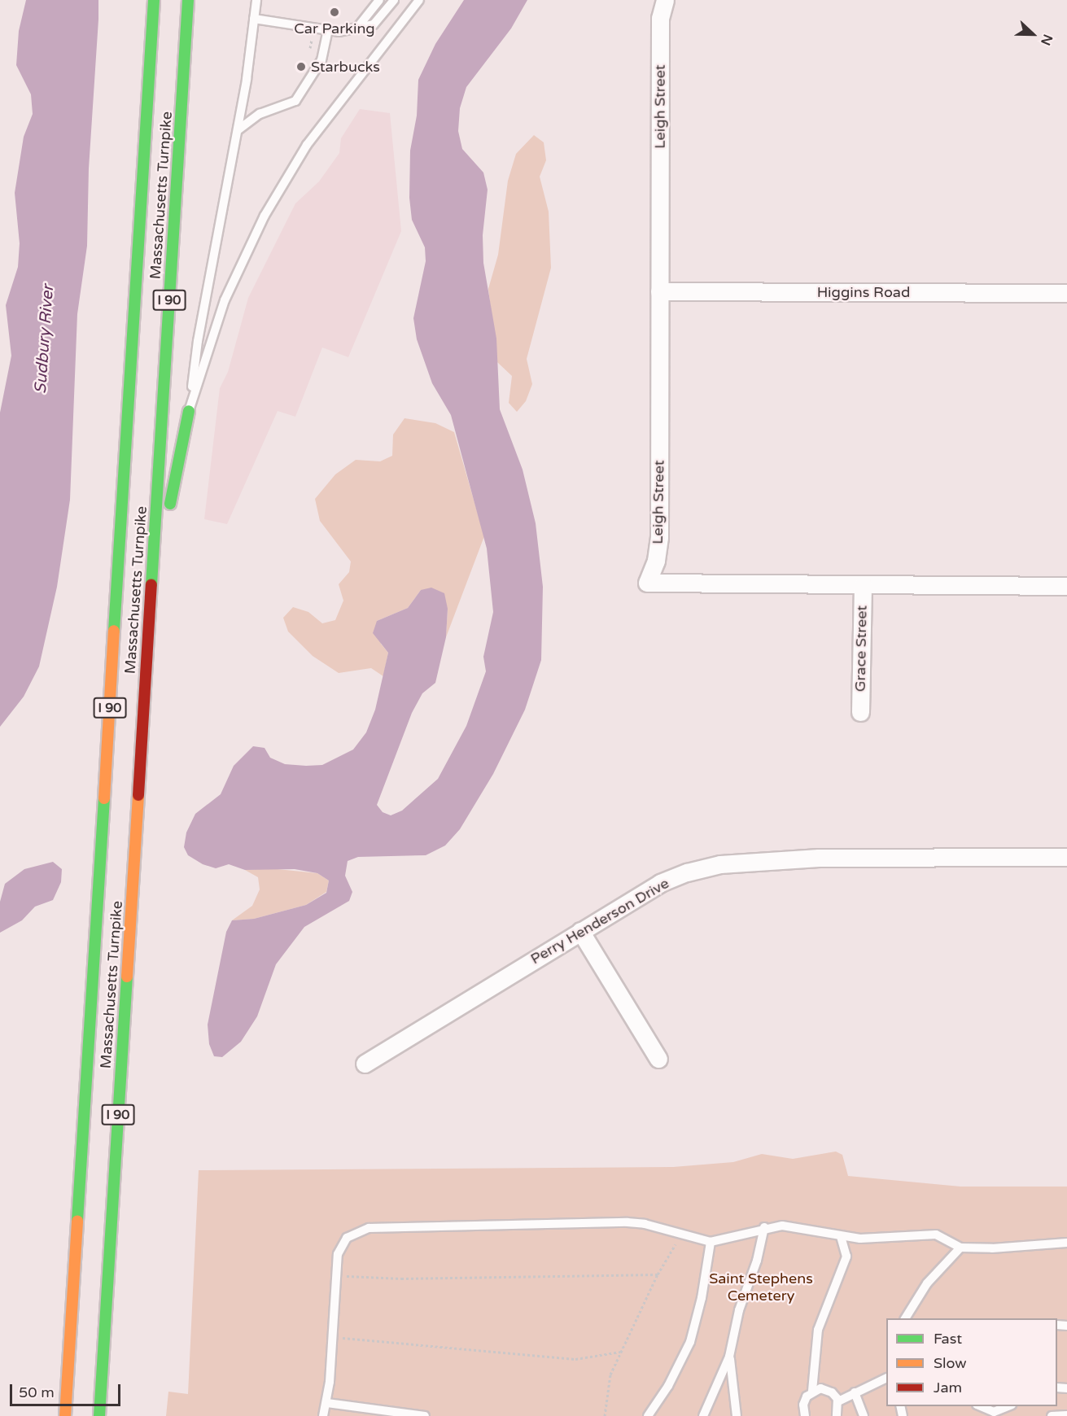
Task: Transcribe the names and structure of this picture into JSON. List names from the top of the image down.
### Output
{
  "streets": {
    "highway": ["Massachusetts Turnpike", "I 90"],
    "street": [
      "Leigh Street",
      "Higgins Road",
      "Grace Street",
      "Perry Henderson Drive"
    ]
  },
  "crossings": [
    ["Leigh Street", "Higgins Road"],
    ["Leigh Street", "Grace Street"]
  ],
  "water": ["Sudbury River"],
  "parks": ["Saint Stephens Cemetery"],
  "places": ["Car Parking", "Starbucks"],
  "legend": ["Fast", "Slow", "Jam"],
  "scale_bar": "50 m",
  "north": "right"
}
